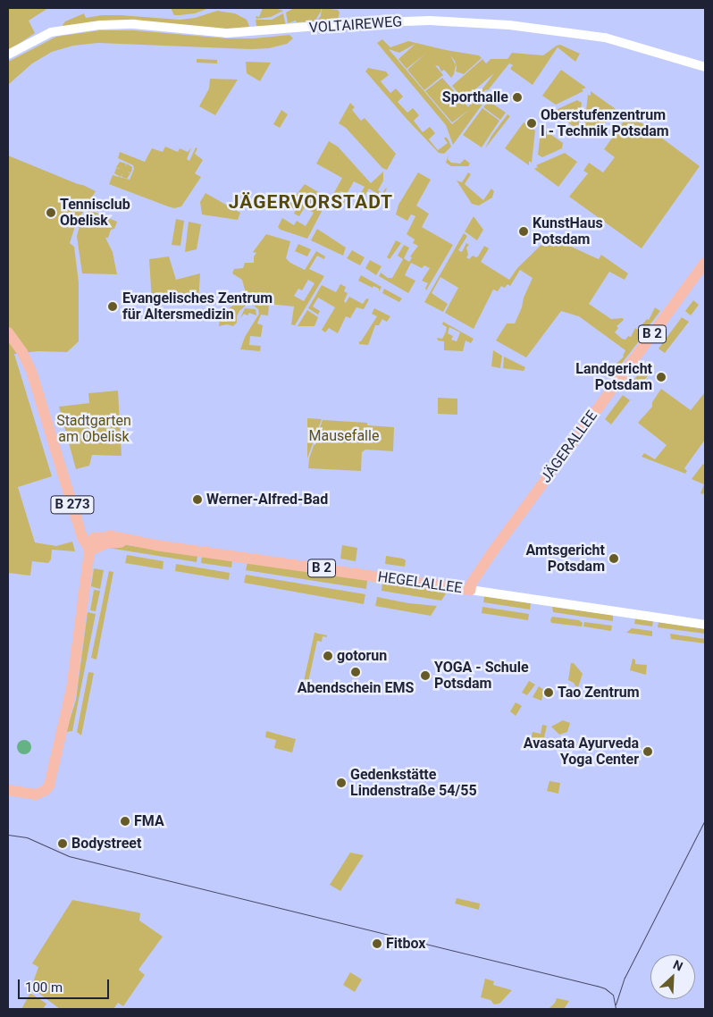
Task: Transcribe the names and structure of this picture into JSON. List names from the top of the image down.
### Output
{
  "streets": {
    "main road": [
      "B 2",
      "JÄGERALLEE",
      "B 273",
      "HEGELALLEE"
    ],
    "street": ["VOLTAIREWEG"]
  },
  "crossings": [
    ["JÄGERALLEE", "HEGELALLEE"],
    ["B 273", "HEGELALLEE"]
  ],
  "districts": ["JÄGERVORSTADT"],
  "parks": ["Stadtgarten am Obelisk", "Mausefalle"],
  "places": [
    "Sporthalle",
    "Oberstufenzentrum I - Technik Potsdam",
    "Tennisclub Obelisk",
    "KunstHaus Potsdam",
    "Evangelisches Zentrum für Altersmedizin",
    "Landgericht Potsdam",
    "Werner-Alfred-Bad",
    "Amtsgericht Potsdam",
    "gotorun",
    "Abendschein EMS",
    "YOGA - Schule Potsdam",
    "Tao Zentrum",
    "Avasata Ayurveda Yoga Center",
    "Gedenkstätte Lindenstraße 54/55",
    "FMA",
    "Bodystreet",
    "Fitbox"
  ],
  "scale_bar": "100 m",
  "north": "top right"
}
